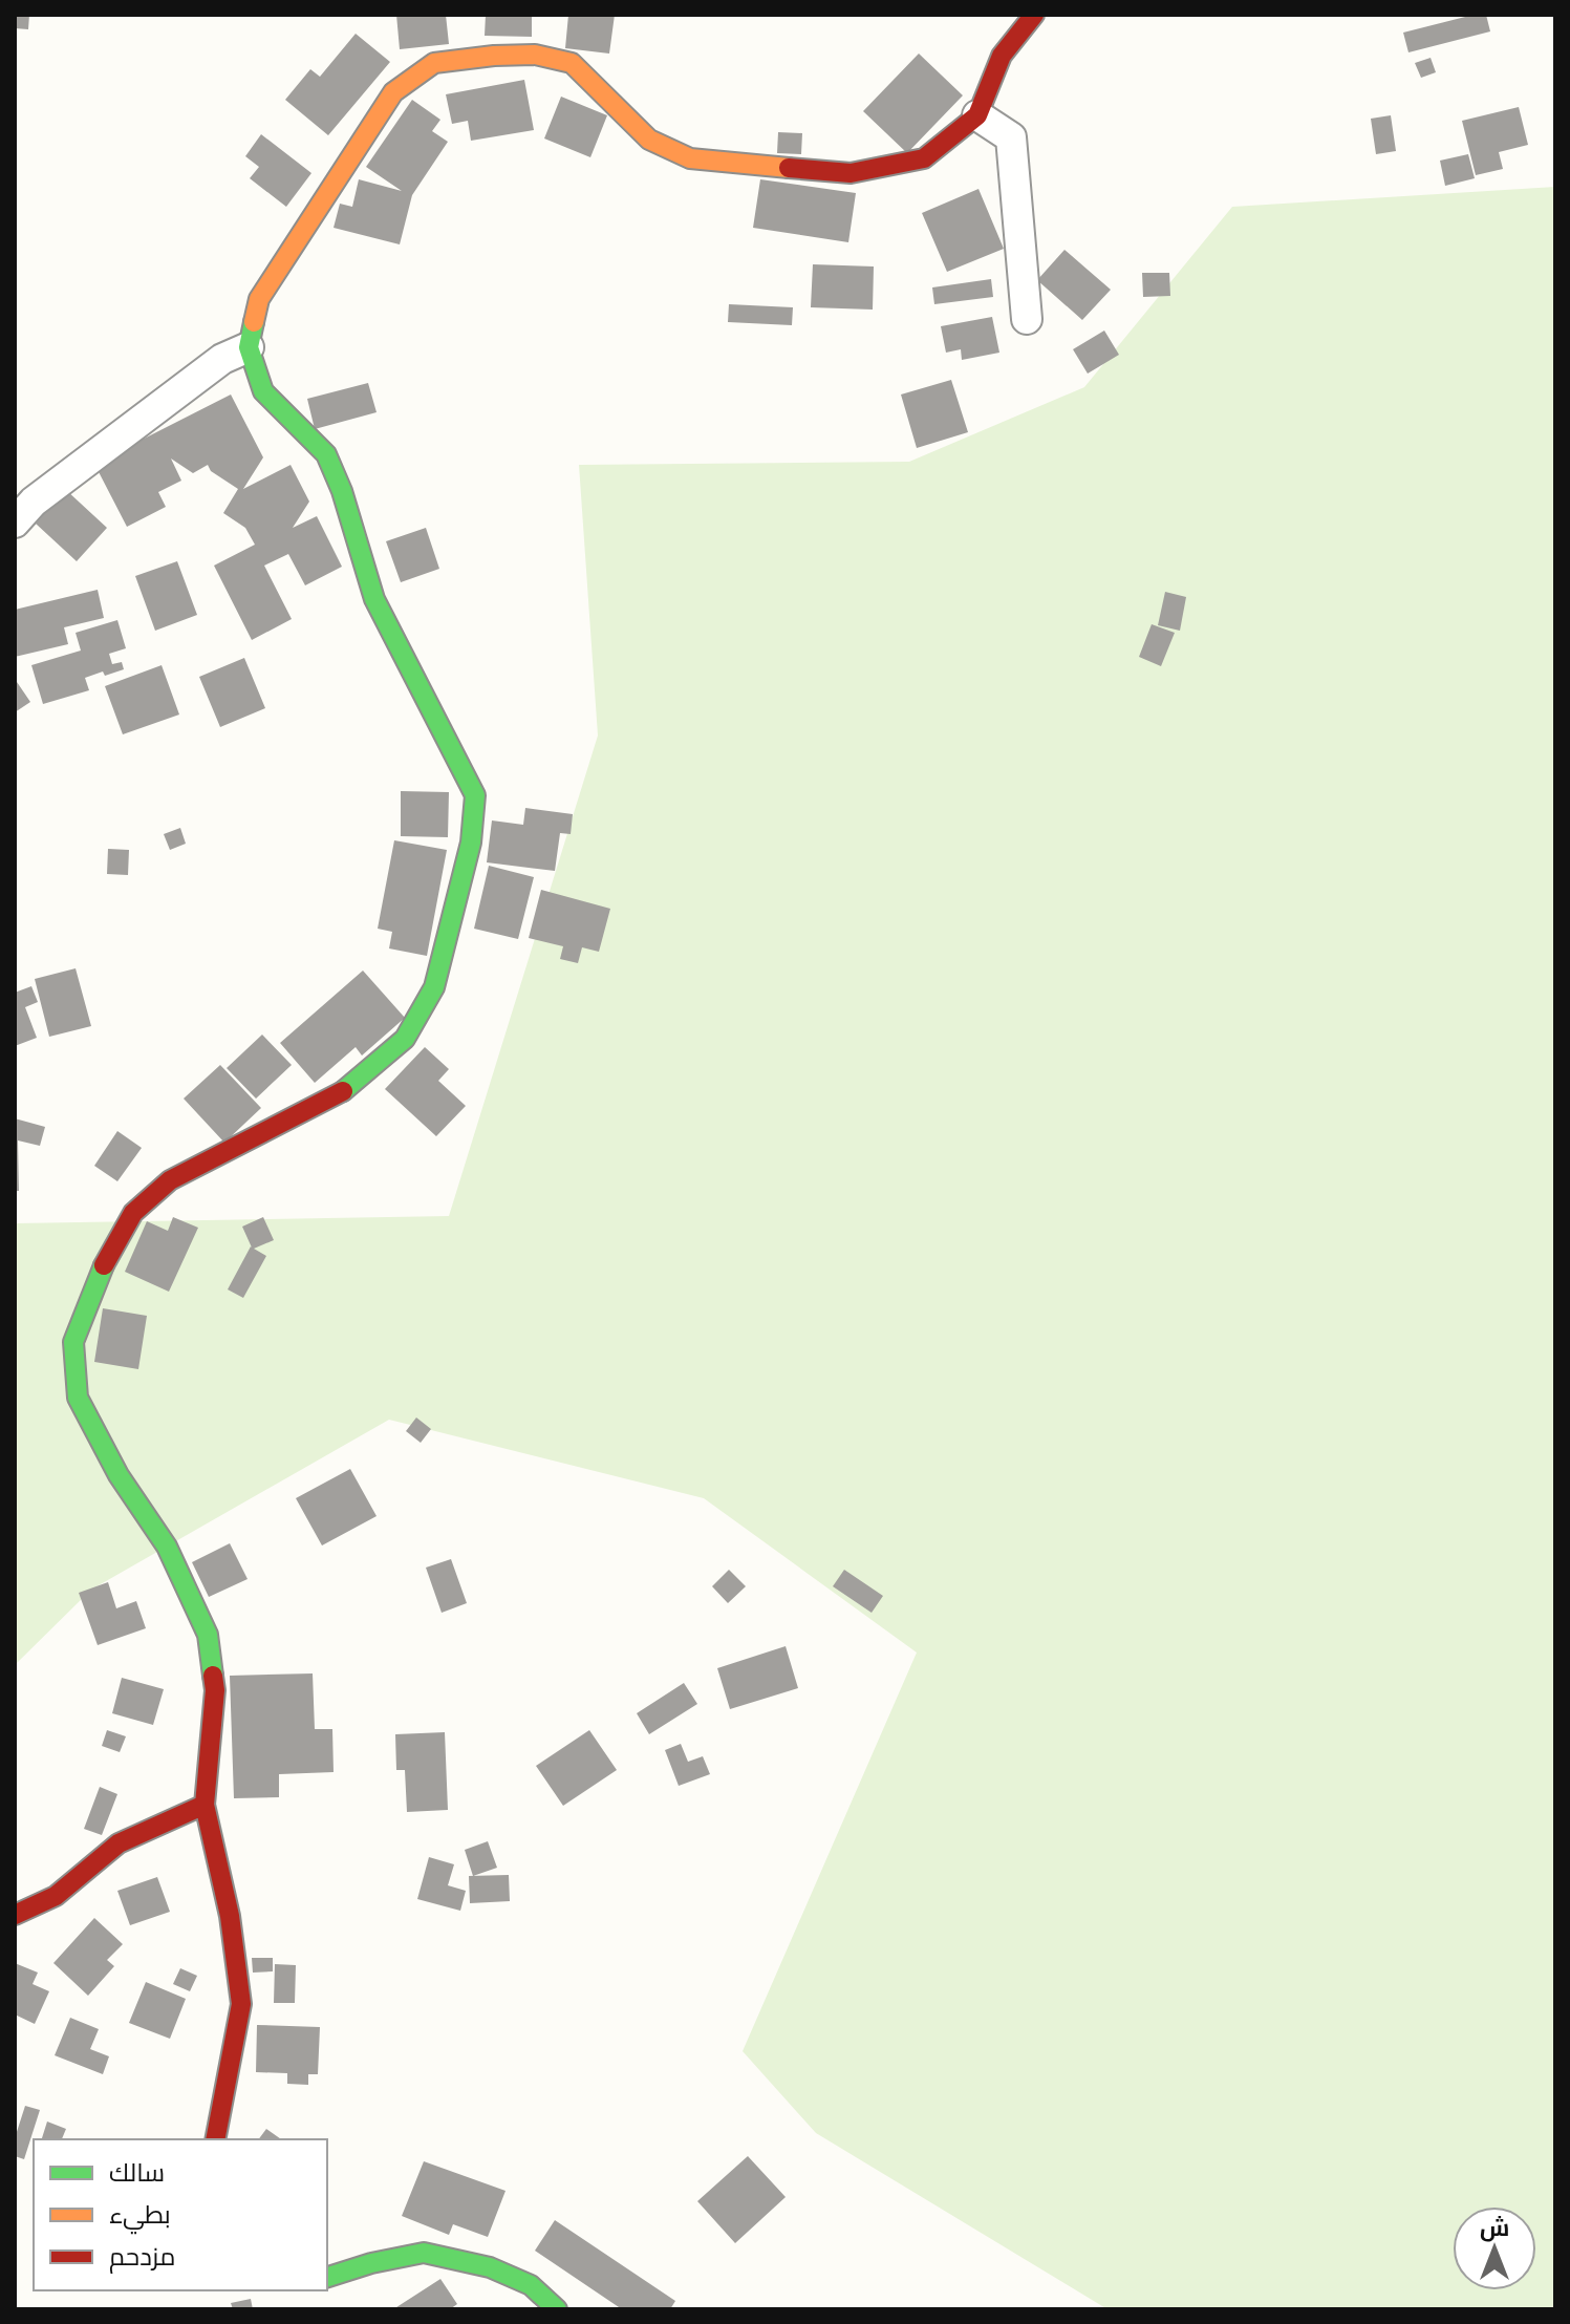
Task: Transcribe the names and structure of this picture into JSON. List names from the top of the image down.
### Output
{
  "legend": ["سالك", "بطيء", "مزدحم"],
  "north": "top"
}
